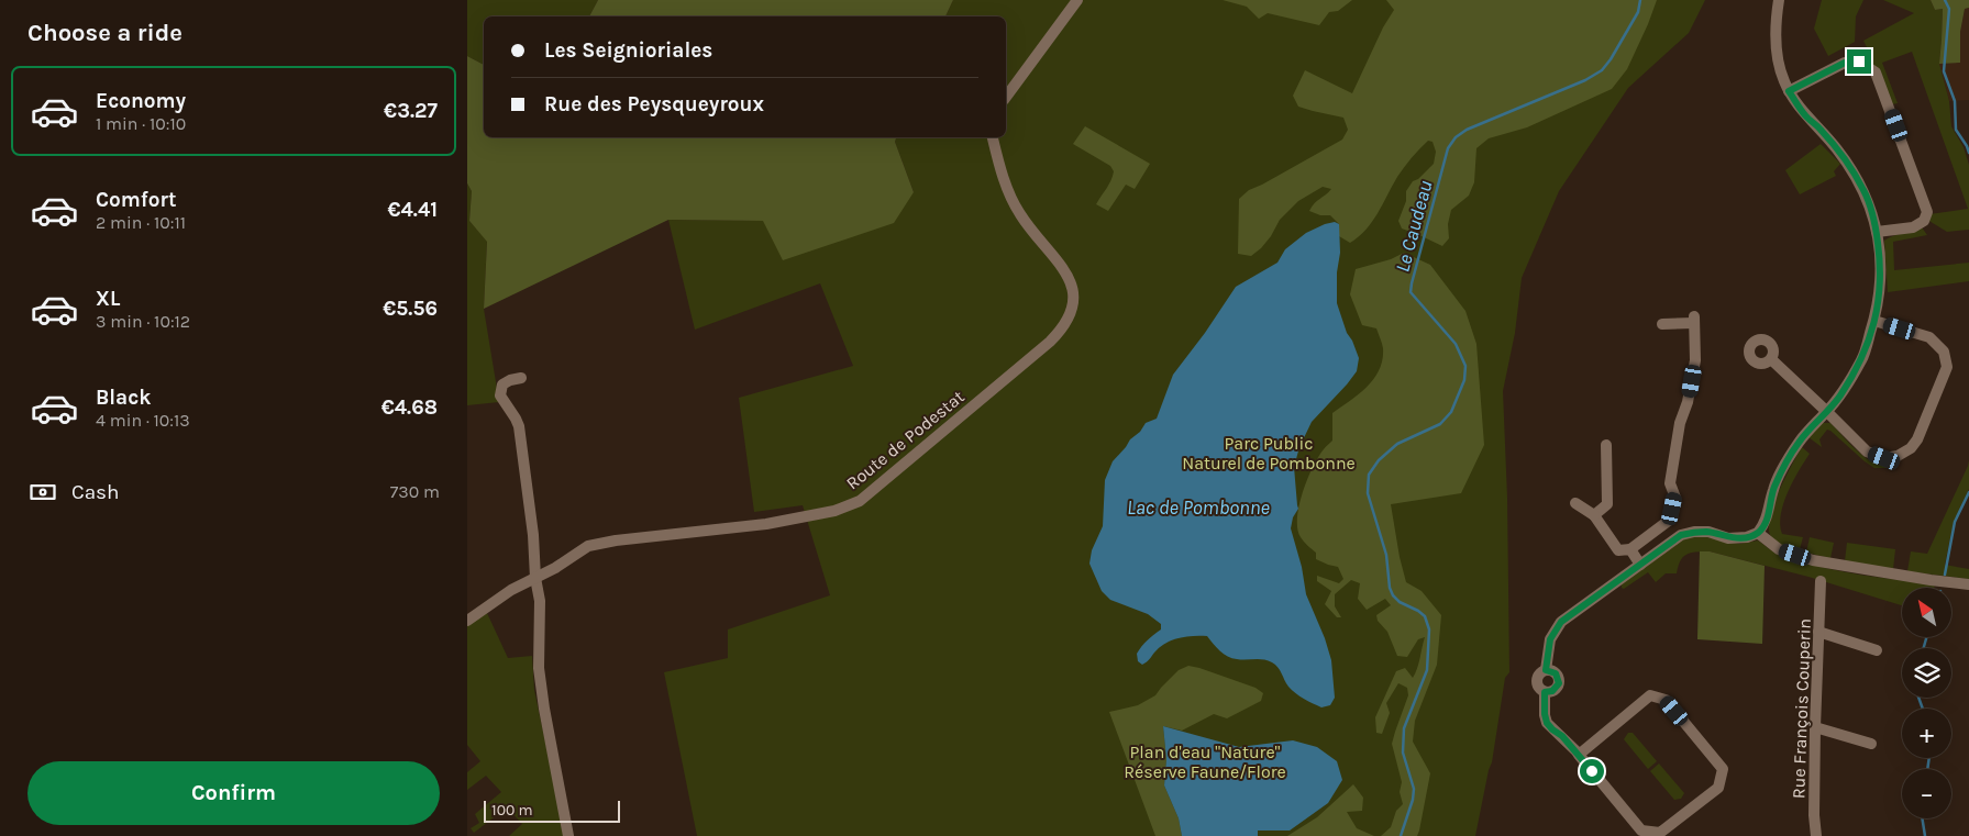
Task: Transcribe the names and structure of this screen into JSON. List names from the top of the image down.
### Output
{
  "streets": {
    "street": ["Route de Podestat", "Rue François Couperin"]
  },
  "water": ["Le Caudeau", "Lac de Pombonne"],
  "parks": ["Parc Public Naturel de Pombonne", "Plan d'eau \"Nature\" Réserve Faune/Flore"],
  "scale_bar": "100 m",
  "north": "top left",
  "page": {
    "heading": "Choose a ride",
    "banner": ["Les Seignioriales", "Rue des Peysqueyroux"],
    "list": [
      {
        "name": "Economy",
        "note": "1 min · 10:10",
        "value": "€3.27"
      },
      {
        "name": "Comfort",
        "note": "2 min · 10:11",
        "value": "€4.41"
      },
      {
        "name": "XL",
        "note": "3 min · 10:12",
        "value": "€5.56"
      },
      {
        "name": "Black",
        "note": "4 min · 10:13",
        "value": "€4.68"
      }
    ],
    "pay": ["Cash", "730 m"],
    "map_buttons": ["+", "−"],
    "buttons": "Confirm",
    "scale": "100 m"
  }
}
